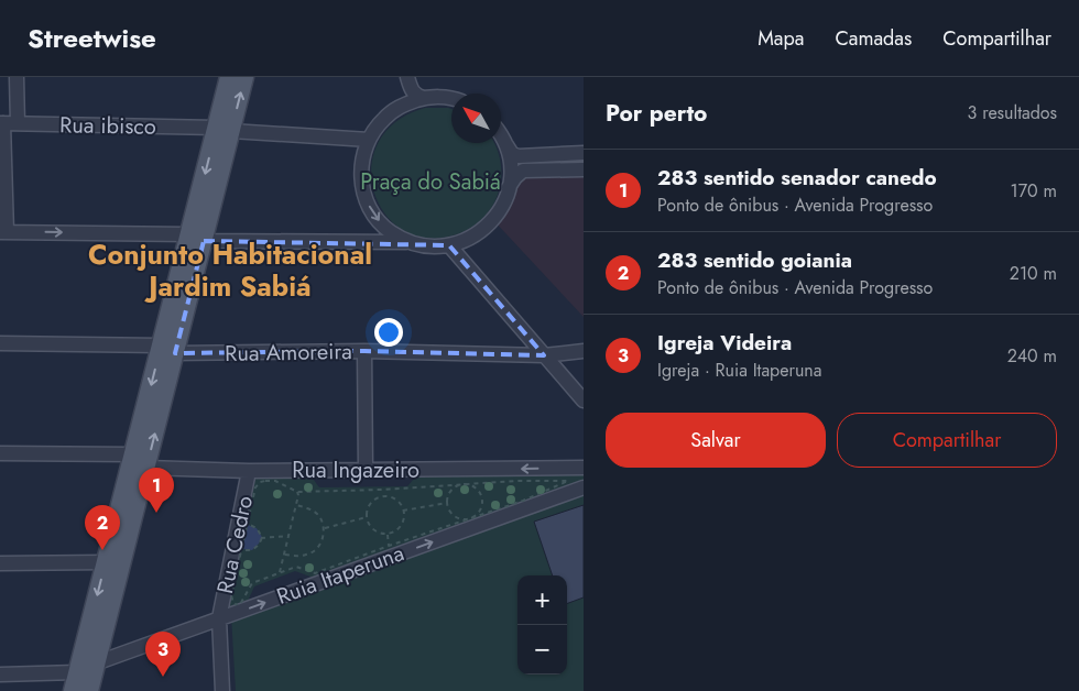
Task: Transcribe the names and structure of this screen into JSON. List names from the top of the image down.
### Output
{
  "streets": {
    "street": [
      "Rua ibisco",
      "Rua Amoreira",
      "Rua Ingazeiro",
      "Rua Cedro",
      "Ruia Itaperuna"
    ]
  },
  "crossings": [
    ["Rua Ingazeiro", "Rua Cedro"],
    ["Rua Cedro", "Ruia Itaperuna"]
  ],
  "one_way": ["Rua Ingazeiro", "Ruia Itaperuna"],
  "districts": ["Conjunto Habitacional Jardim Sabiá"],
  "parks": ["Praça do Sabiá"],
  "north": "top left",
  "page": {
    "header": "Streetwise",
    "nav": ["Mapa", "Camadas", "Compartilhar"],
    "heading": ["Por perto", "3 resultados"],
    "list": [
      {
        "mark": "1",
        "name": "283 sentido senador canedo",
        "note": "Ponto de ônibus · Avenida Progresso",
        "value": "170 m"
      },
      {
        "mark": "2",
        "name": "283 sentido goiania",
        "note": "Ponto de ônibus · Avenida Progresso",
        "value": "210 m"
      },
      {
        "mark": "3",
        "name": "Igreja Videira",
        "note": "Igreja · Ruia Itaperuna",
        "value": "240 m"
      }
    ],
    "buttons": ["Salvar", "Compartilhar"],
    "pins": ["1", "2", "3"],
    "map_buttons": ["+", "−"]
  }
}
